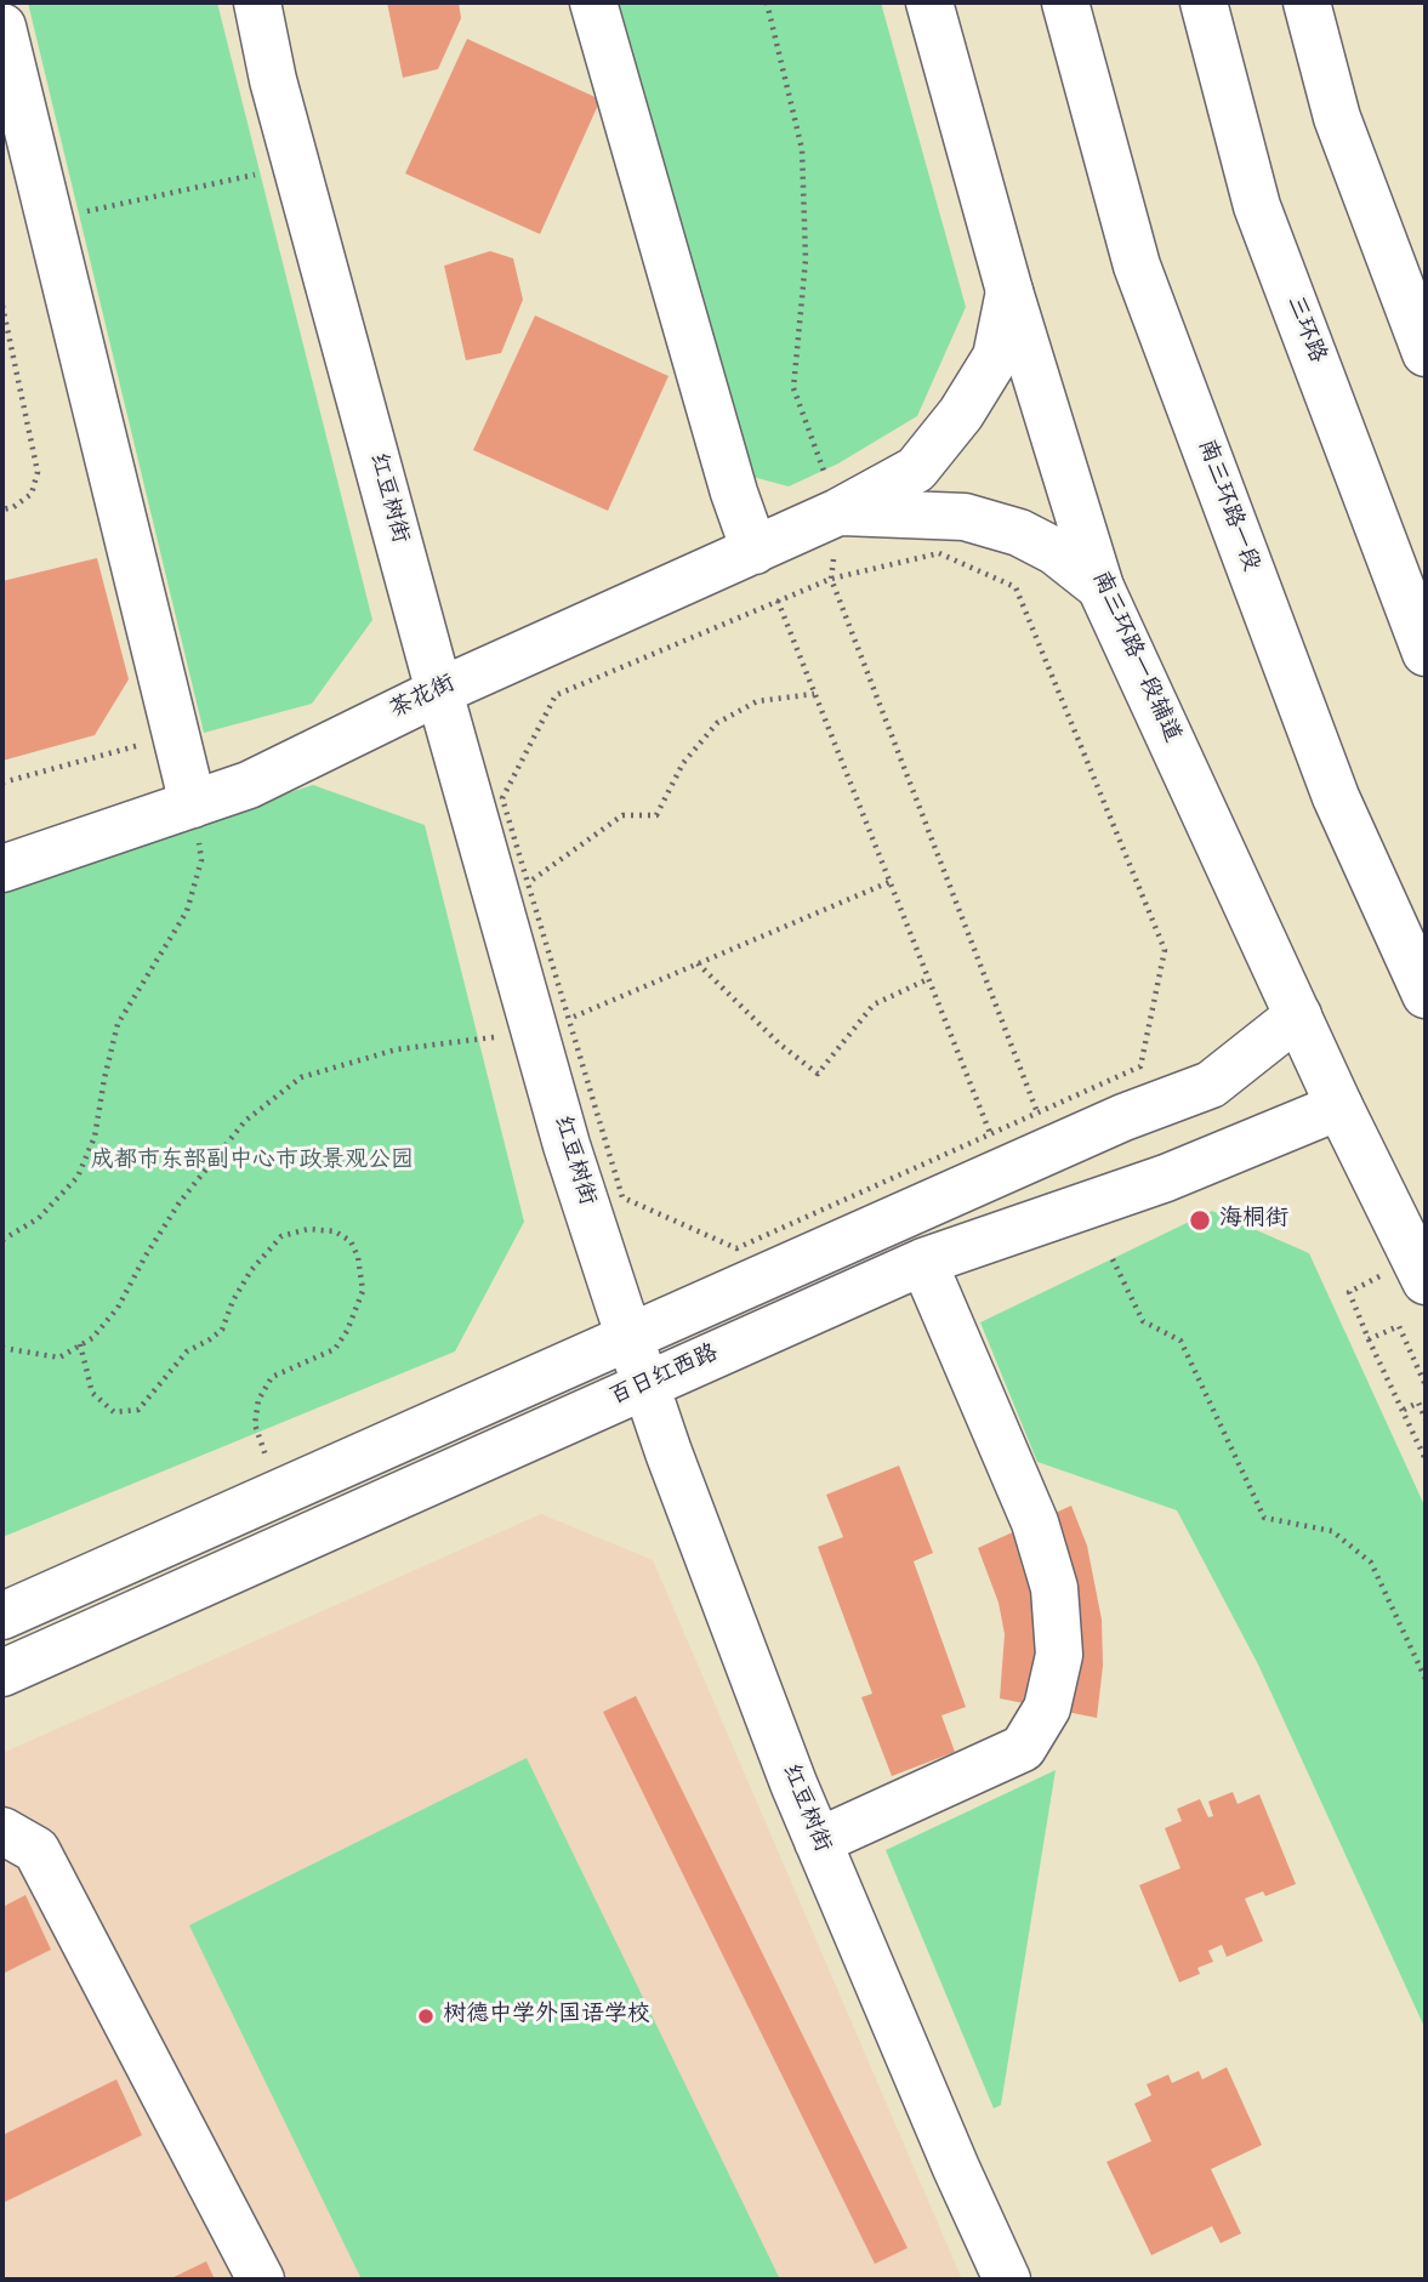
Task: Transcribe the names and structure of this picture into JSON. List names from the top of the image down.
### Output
{
  "streets": {
    "main road": [
      "三环路",
      "红豆树街",
      "南三环路一段",
      "南三环路一段辅道",
      "茶花街",
      "百日红西路"
    ]
  },
  "crossings": [
    ["红豆树街", "茶花街"],
    ["红豆树街", "百日红西路"],
    ["南三环路一段辅道", "茶花街"],
    ["南三环路一段辅道", "百日红西路"]
  ],
  "parks": ["成都市东部副中心市政景观公园"],
  "places": ["海桐街", "树德中学外国语学校"]
}
